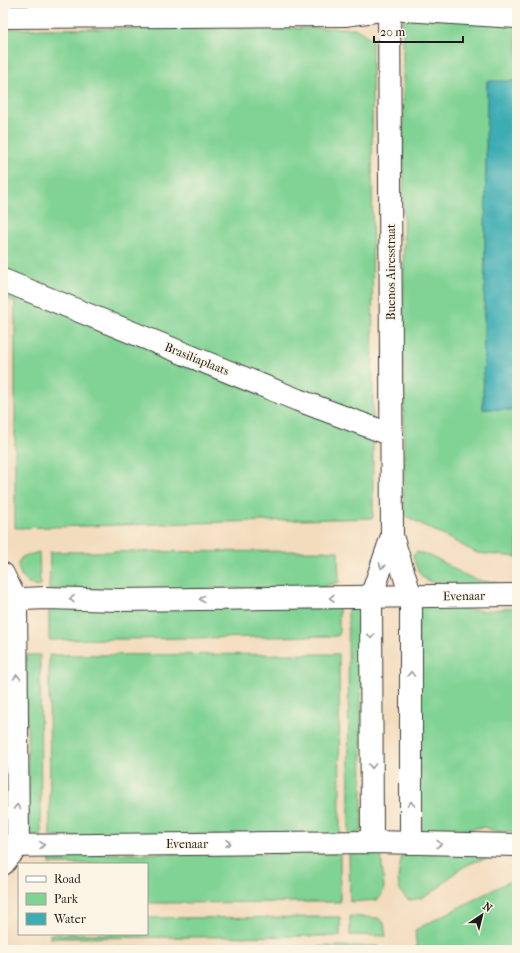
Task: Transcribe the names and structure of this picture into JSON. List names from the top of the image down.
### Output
{
  "streets": {
    "street": ["Buenos Airesstraat", "Brasiliaplaats", "Evenaar"]
  },
  "crossings": [
    ["Buenos Airesstraat", "Brasiliaplaats"],
    ["Buenos Airesstraat", "Evenaar"]
  ],
  "legend": ["Road", "Park", "Water"],
  "scale_bar": "20 m",
  "north": "top right"
}
